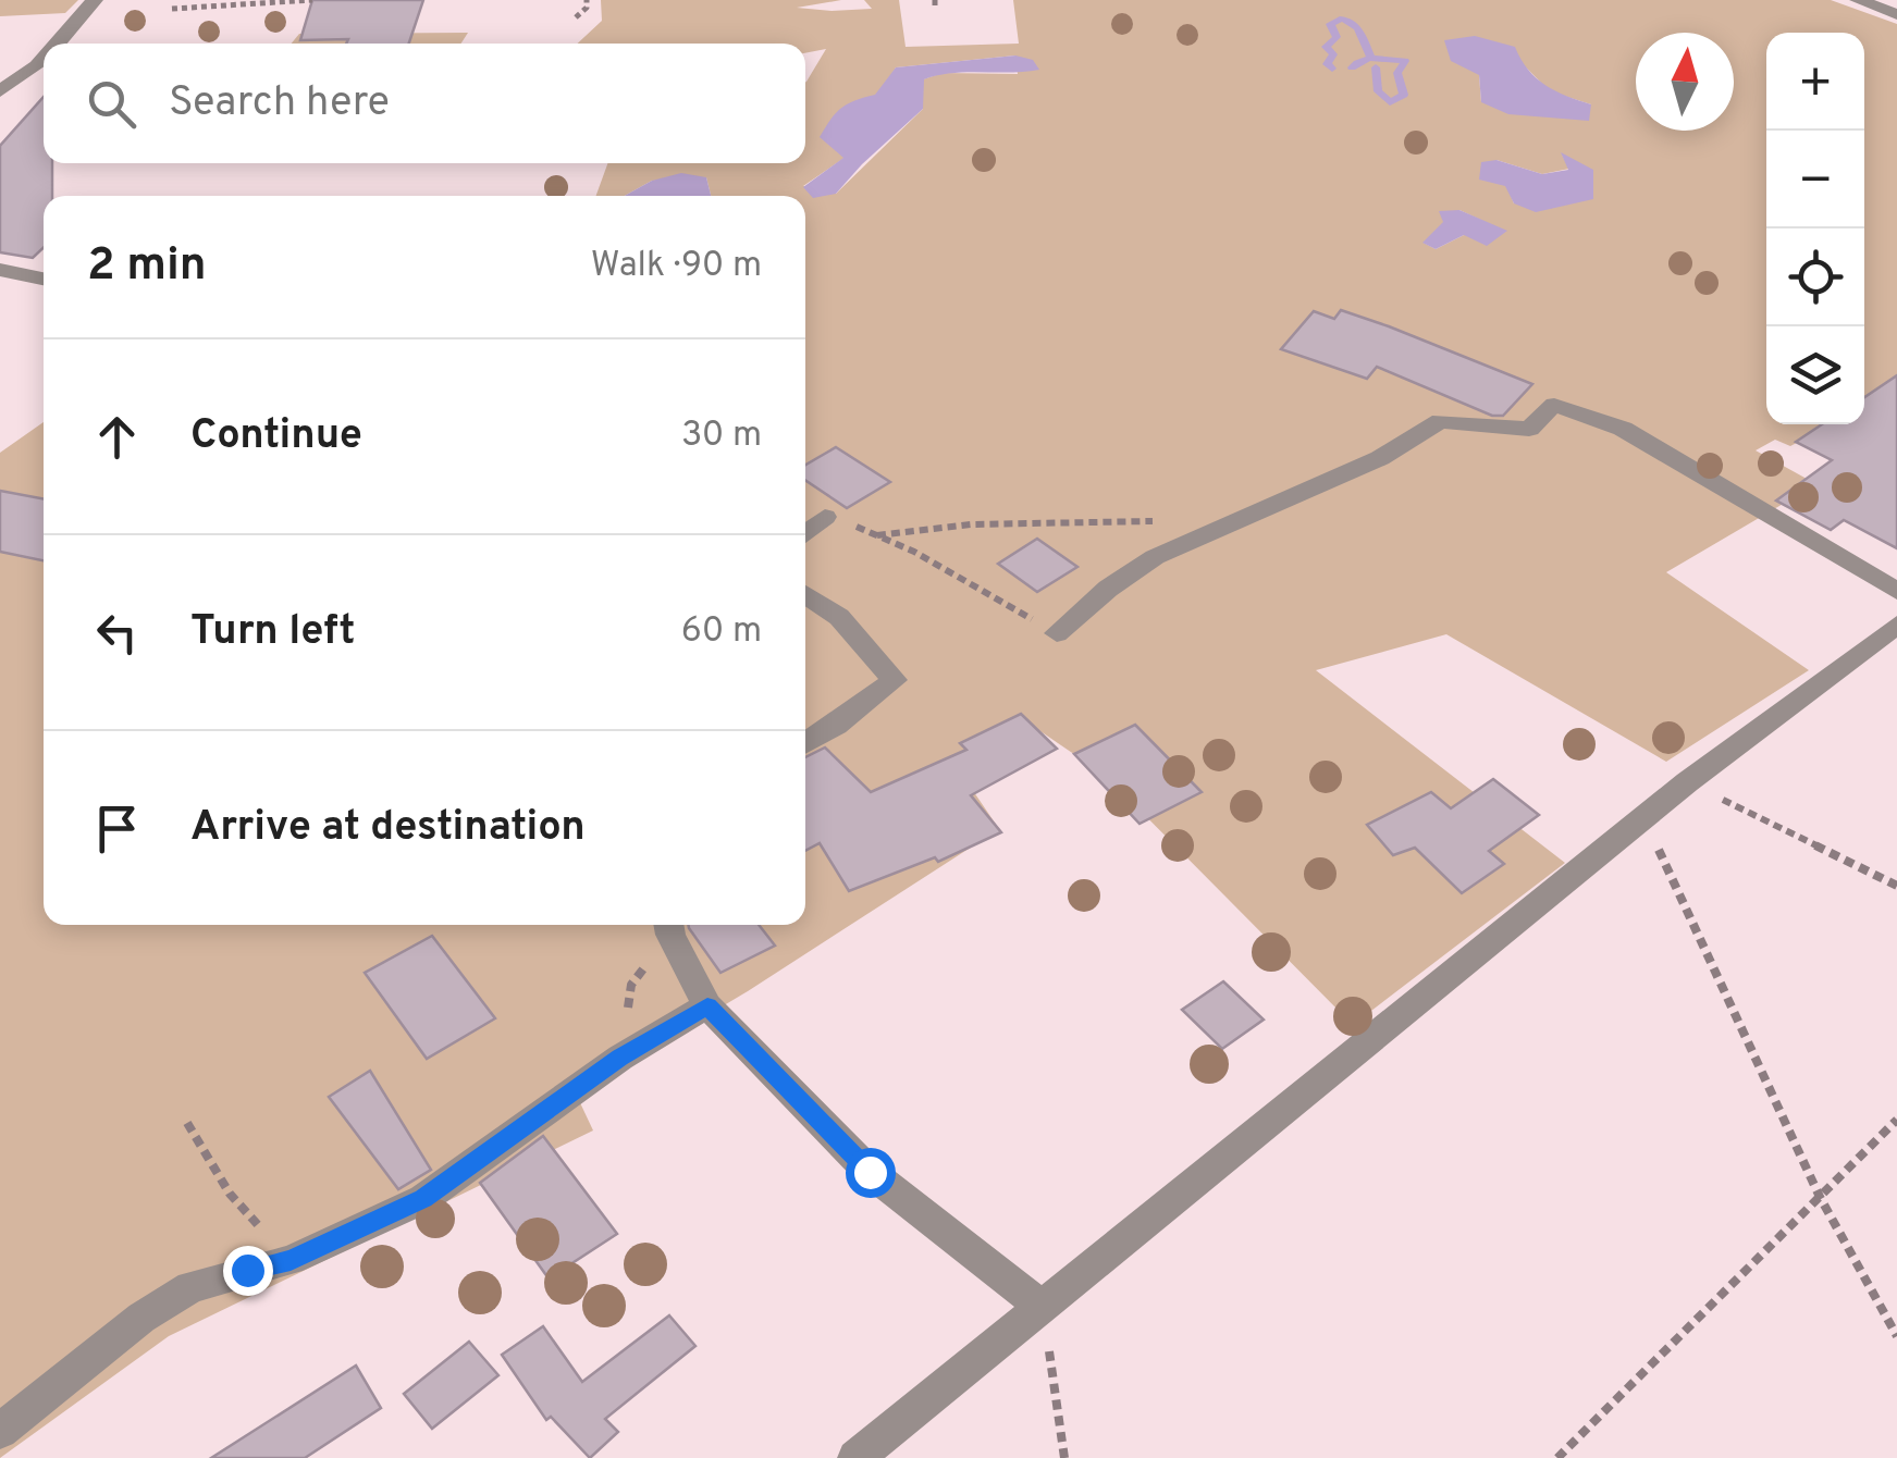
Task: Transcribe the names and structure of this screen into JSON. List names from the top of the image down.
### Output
{
  "north": "top",
  "page": {
    "map_buttons": ["+", "−"],
    "search": "Search here",
    "heading": ["2 min", "Walk · 90 m"],
    "list": [
      ["Continue", "30 m"],
      ["Turn left", "60 m"],
      "Arrive at destination"
    ]
  }
}
